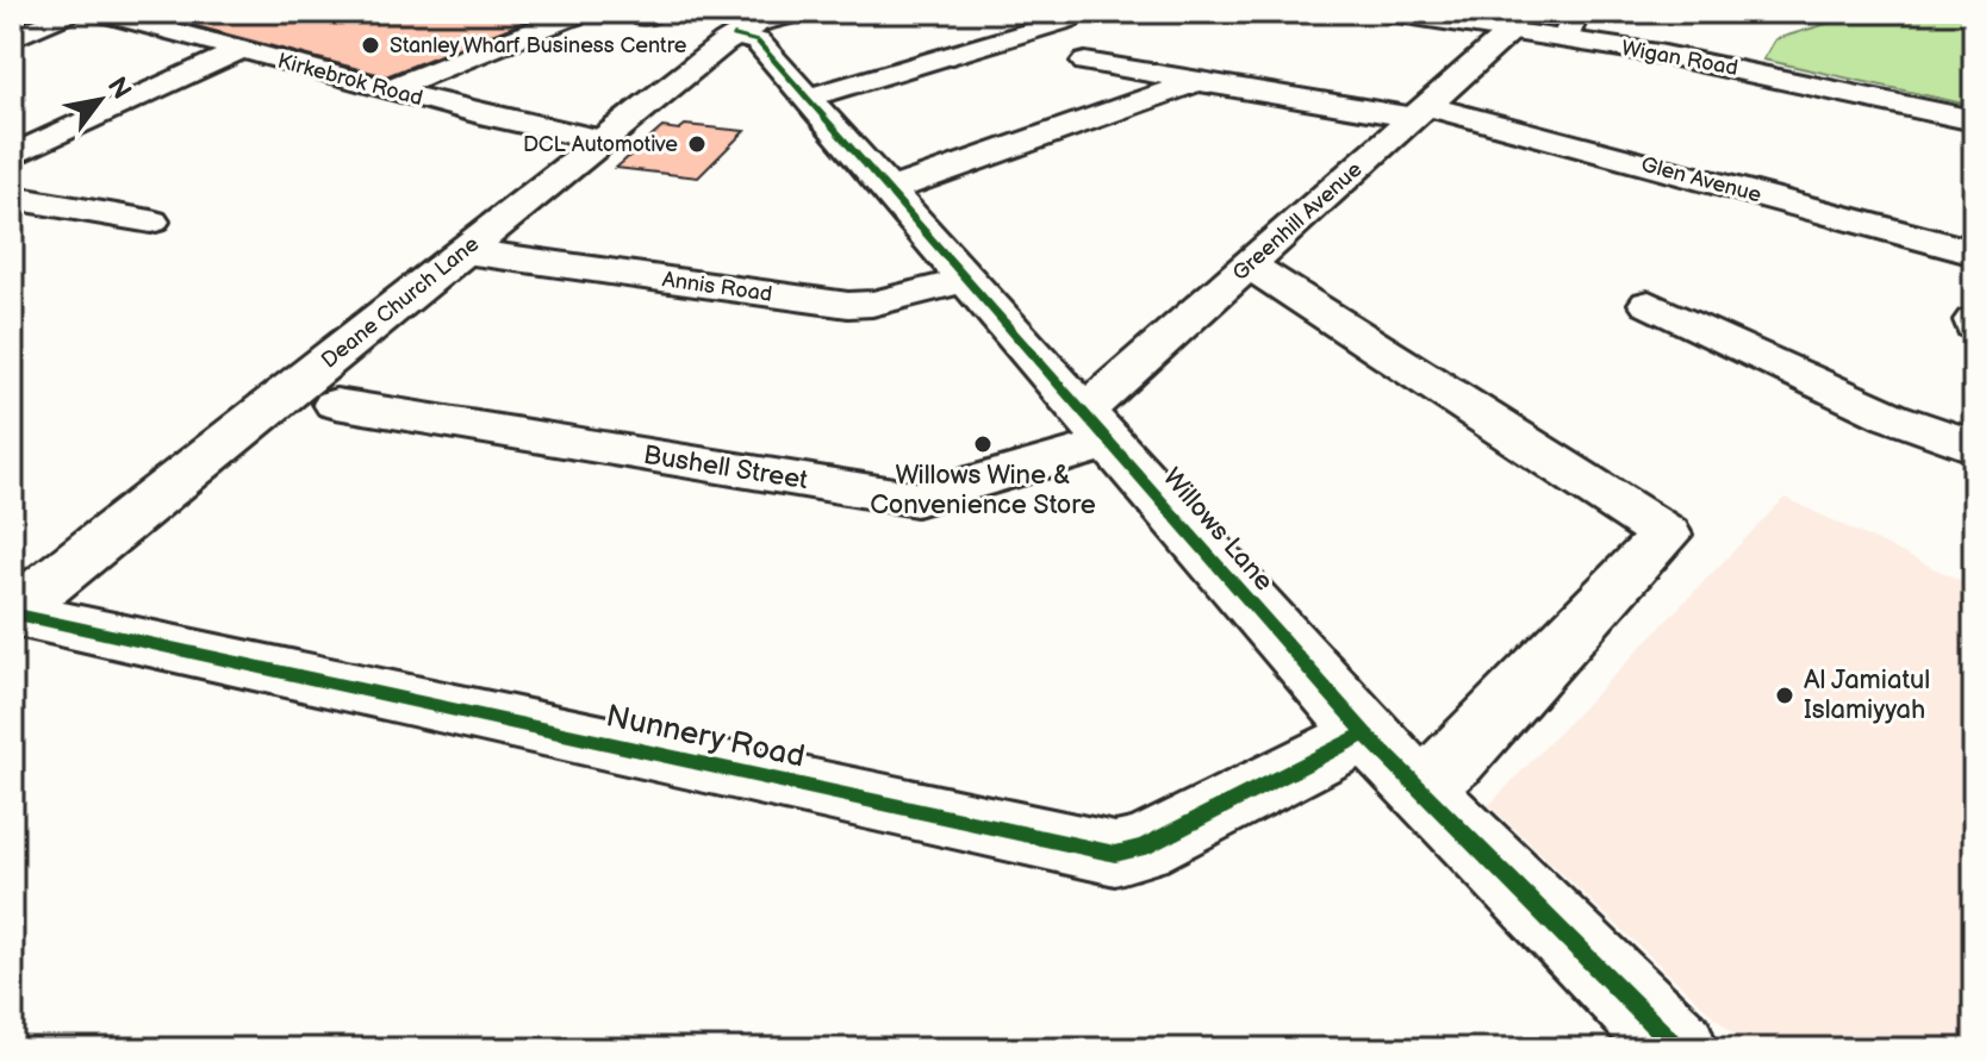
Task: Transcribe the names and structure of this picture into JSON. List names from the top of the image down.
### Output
{
  "streets": {
    "street": [
      "Wigan Road",
      "Kirkebrok Road",
      "Glen Avenue",
      "Greenhill Avenue",
      "Annis Road",
      "Deane Church Lane",
      "Bushell Street",
      "Willows Lane",
      "Nunnery Road"
    ]
  },
  "crossings": [
    ["Wigan Road", "Greenhill Avenue"],
    ["Kirkebrok Road", "Deane Church Lane"],
    ["Glen Avenue", "Greenhill Avenue"],
    ["Greenhill Avenue", "Bushell Street"],
    ["Greenhill Avenue", "Willows Lane"],
    ["Annis Road", "Deane Church Lane"],
    ["Annis Road", "Willows Lane"],
    ["Deane Church Lane", "Willows Lane"],
    ["Deane Church Lane", "Nunnery Road"],
    ["Bushell Street", "Willows Lane"],
    ["Willows Lane", "Nunnery Road"]
  ],
  "places": [
    "Stanley Wharf Business Centre",
    "DCL Automotive",
    "Willows Wine & Convenience Store",
    "Al Jamiatul Islamiyyah"
  ],
  "north": "top right"
}
